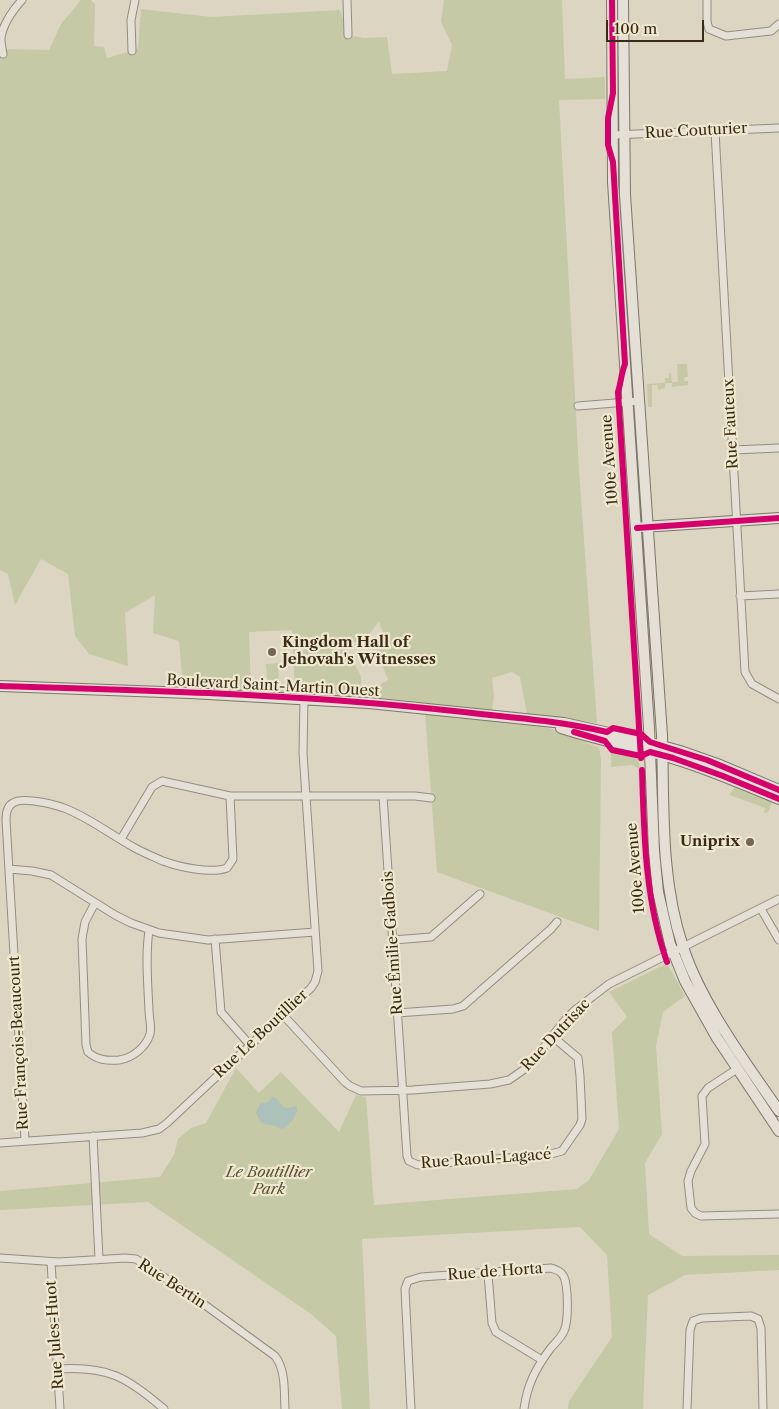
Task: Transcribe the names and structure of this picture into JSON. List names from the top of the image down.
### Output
{
  "streets": {
    "street": [
      "Rue Couturier",
      "Rue Fauteux",
      "100e Avenue",
      "Boulevard Saint-Martin Ouest",
      "Rue Émilie-Gadbois",
      "Rue Le Boutillier",
      "Rue Dutrisac",
      "Rue François-Beaucourt",
      "Rue Raoul-Lagacé",
      "Rue de Horta",
      "Rue Bertin",
      "Rue Jules-Huot"
    ]
  },
  "crossings": [
    ["Rue Couturier", "Rue Fauteux"],
    ["Rue Couturier", "100e Avenue"],
    ["100e Avenue", "Boulevard Saint-Martin Ouest"],
    ["100e Avenue", "Rue Dutrisac"],
    ["Boulevard Saint-Martin Ouest", "Rue Le Boutillier"],
    ["Rue Émilie-Gadbois", "Rue Dutrisac"],
    ["Rue Émilie-Gadbois", "Rue Raoul-Lagacé"],
    ["Rue Le Boutillier", "Rue Dutrisac"],
    ["Rue Le Boutillier", "Rue François-Beaucourt"],
    ["Rue Dutrisac", "Rue Raoul-Lagacé"],
    ["Rue Bertin", "Rue Jules-Huot"]
  ],
  "parks": ["Le Boutillier Park"],
  "places": ["Kingdom Hall of Jehovah's Witnesses", "Uniprix"],
  "scale_bar": "100 m"
}
